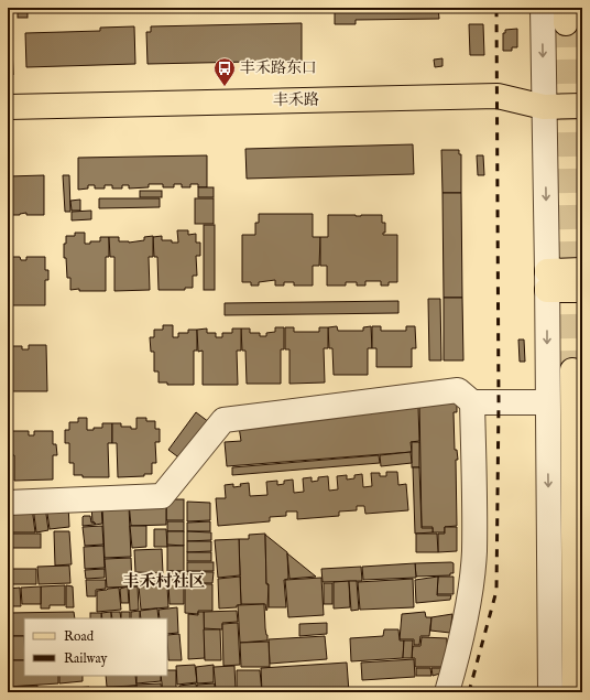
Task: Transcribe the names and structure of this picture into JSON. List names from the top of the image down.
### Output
{
  "streets": {
    "main road": ["丰禾路"]
  },
  "districts": ["丰禾村社区"],
  "places": {
    "bus stop": ["丰禾路东口"]
  },
  "legend": ["Road", "Railway"]
}
